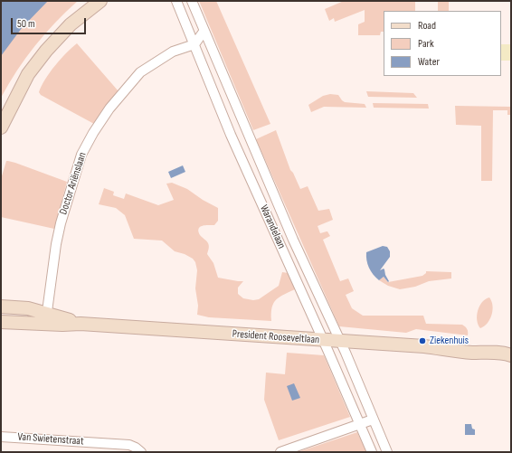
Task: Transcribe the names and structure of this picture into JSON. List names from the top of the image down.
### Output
{
  "streets": {
    "street": [
      "Doctor Ariënslaan",
      "Warandelaan",
      "President Rooseveltlaan",
      "Van Swietenstraat"
    ]
  },
  "crossings": [
    ["Doctor Ariënslaan", "Warandelaan"],
    ["Doctor Ariënslaan", "President Rooseveltlaan"],
    ["Warandelaan", "President Rooseveltlaan"]
  ],
  "places": ["Ziekenhuis"],
  "legend": ["Road", "Park", "Water"],
  "scale_bar": "50 m"
}
